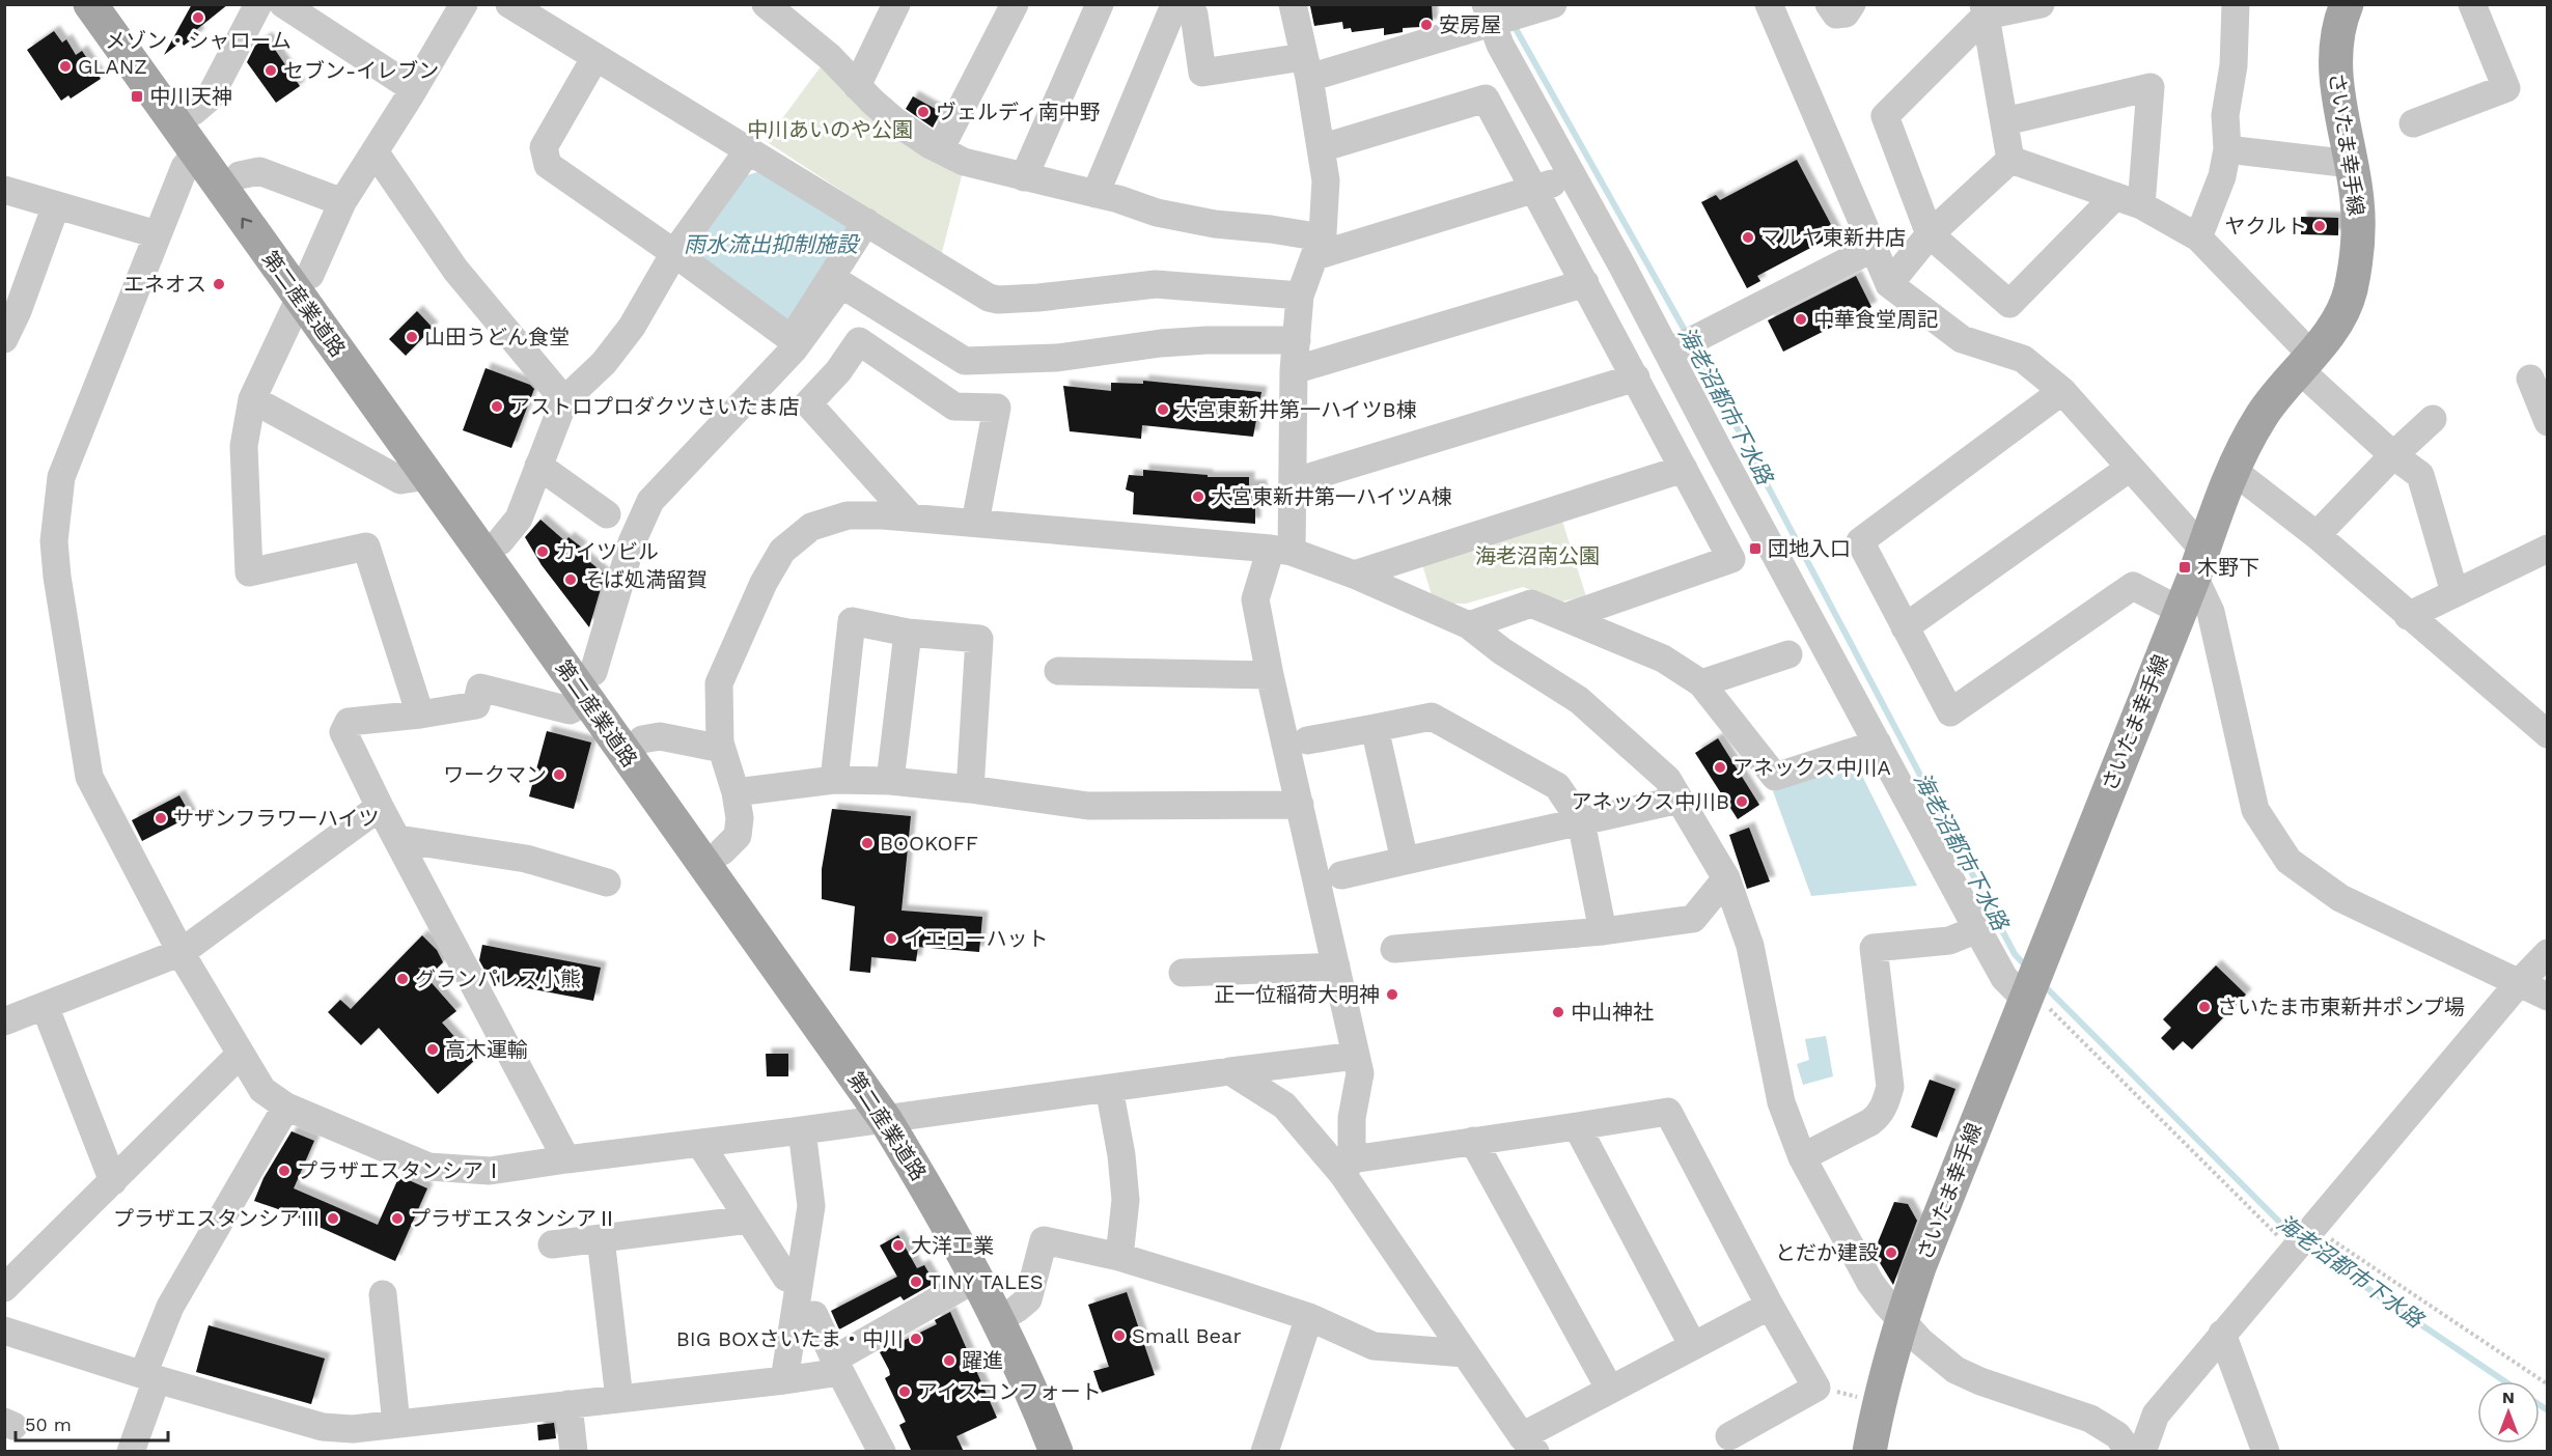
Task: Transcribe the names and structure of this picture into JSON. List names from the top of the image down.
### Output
{
  "streets": {
    "main road": ["さいたま幸手線", "第二産業道路"]
  },
  "water": ["雨水流出抑制施設", "海老沼都市下水路"],
  "parks": ["中川あいのや公園", "海老沼南公園"],
  "places": {
    "other": [
      "メゾン・シャローム",
      "安房屋",
      "GLANZ",
      "セブン-イレブン",
      "ヴェルディ南中野",
      "ヤクルト",
      "マルヤ東新井店",
      "エネオス",
      "中華食堂周記",
      "山田うどん食堂",
      "アストロプロダクツさいたま店",
      "大宮東新井第一ハイツB棟",
      "大宮東新井第一ハイツA棟",
      "カイツビル",
      "そば処満留賀",
      "アネックス中川A",
      "ワークマン",
      "アネックス中川B",
      "サザンフラワーハイツ",
      "BOOKOFF",
      "イエローハット",
      "グランパレス小熊",
      "正一位稲荷大明神",
      "さいたま市東新井ポンプ場",
      "中山神社",
      "高木運輸",
      "プラザエスタンシアⅠ",
      "プラザエスタンシアⅢ",
      "プラザエスタンシアⅡ",
      "大洋工業",
      "とだか建設",
      "TINY TALES",
      "Small Bear",
      "BIG BOXさいたま・中川",
      "躍進",
      "アイスコンフォート"
    ],
    "transit": ["中川天神", "団地入口", "木野下"]
  },
  "scale_bar": "50 m",
  "north": "top"
}
